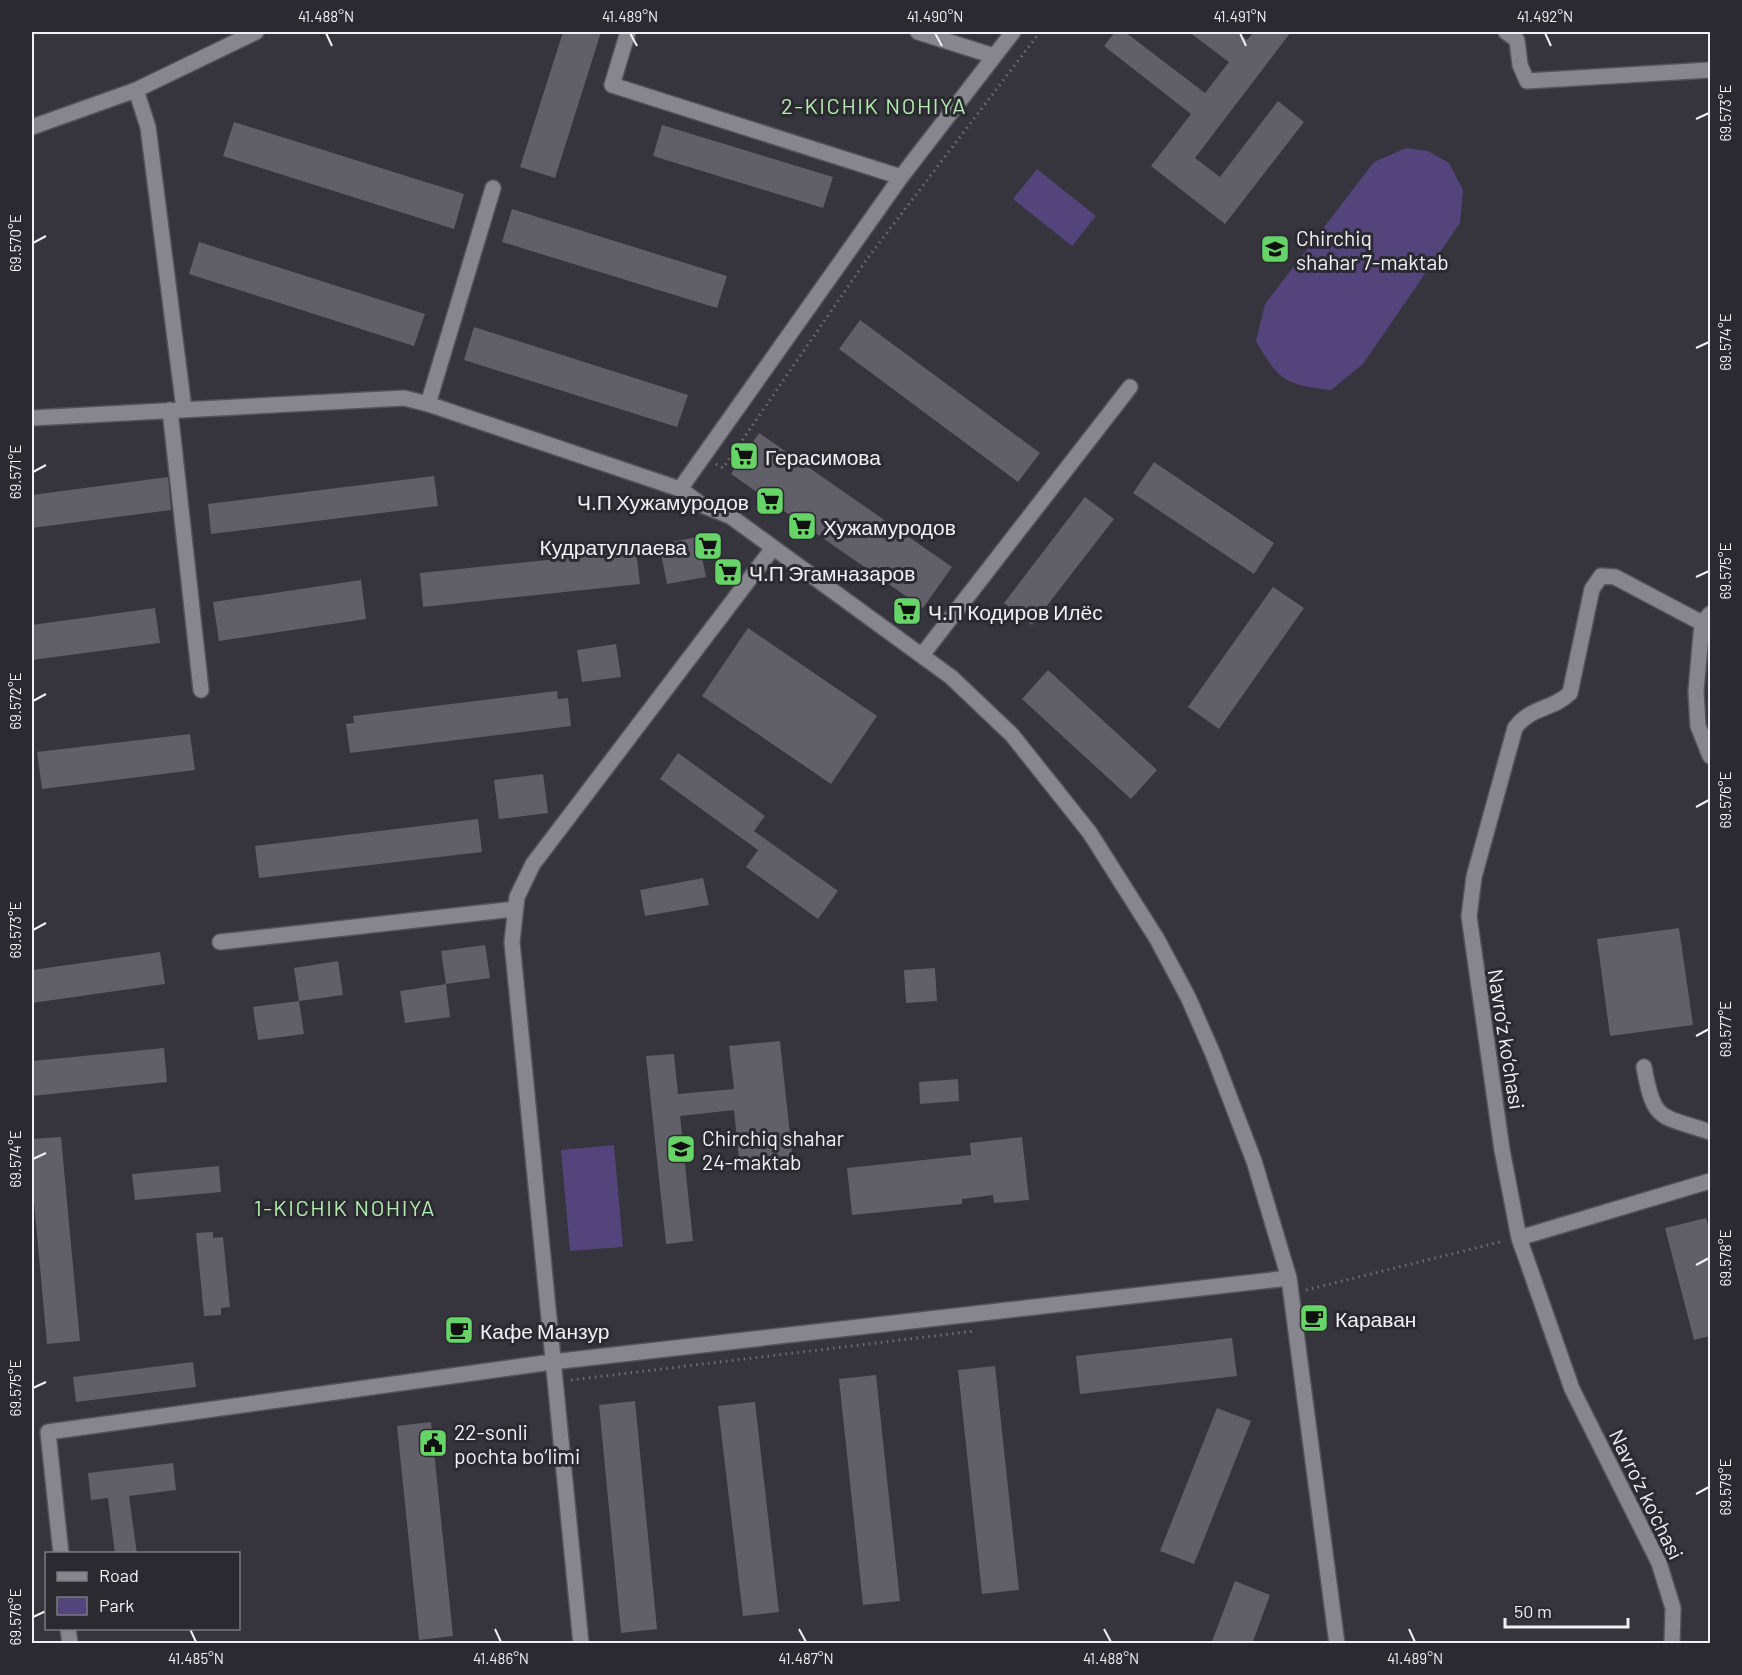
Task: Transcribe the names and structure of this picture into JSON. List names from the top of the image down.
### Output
{
  "streets": {
    "street": ["Navro‘z ko‘chasi"]
  },
  "districts": ["2-KICHIK NOHIYA", "1-KICHIK NOHIYA"],
  "places": {
    "school or university": ["Chirchiq shahar 7-maktab", "Chirchiq shahar 24-maktab"],
    "supermarket": [
      "Герасимова",
      "Ч.П Хужамуродов",
      "Хужамуродов",
      "Кудратуллаева",
      "Ч.П Эгамназаров",
      "Ч.П Кодиров Илёс"
    ],
    "cafe": ["Караван", "Кафе Манзур"],
    "public building": ["22-sonli pochta bo‘limi"]
  },
  "legend": ["Road", "Park"],
  "scale_bar": "50 m",
  "coordinates": [
    "41.488°N",
    "41.489°N",
    "41.490°N",
    "41.491°N",
    "41.492°N",
    "69.573°E",
    "69.570°E",
    "69.574°E",
    "69.571°E",
    "69.575°E",
    "69.572°E",
    "69.576°E",
    "69.577°E",
    "69.578°E",
    "69.579°E",
    "41.485°N",
    "41.486°N",
    "41.487°N"
  ]
}
